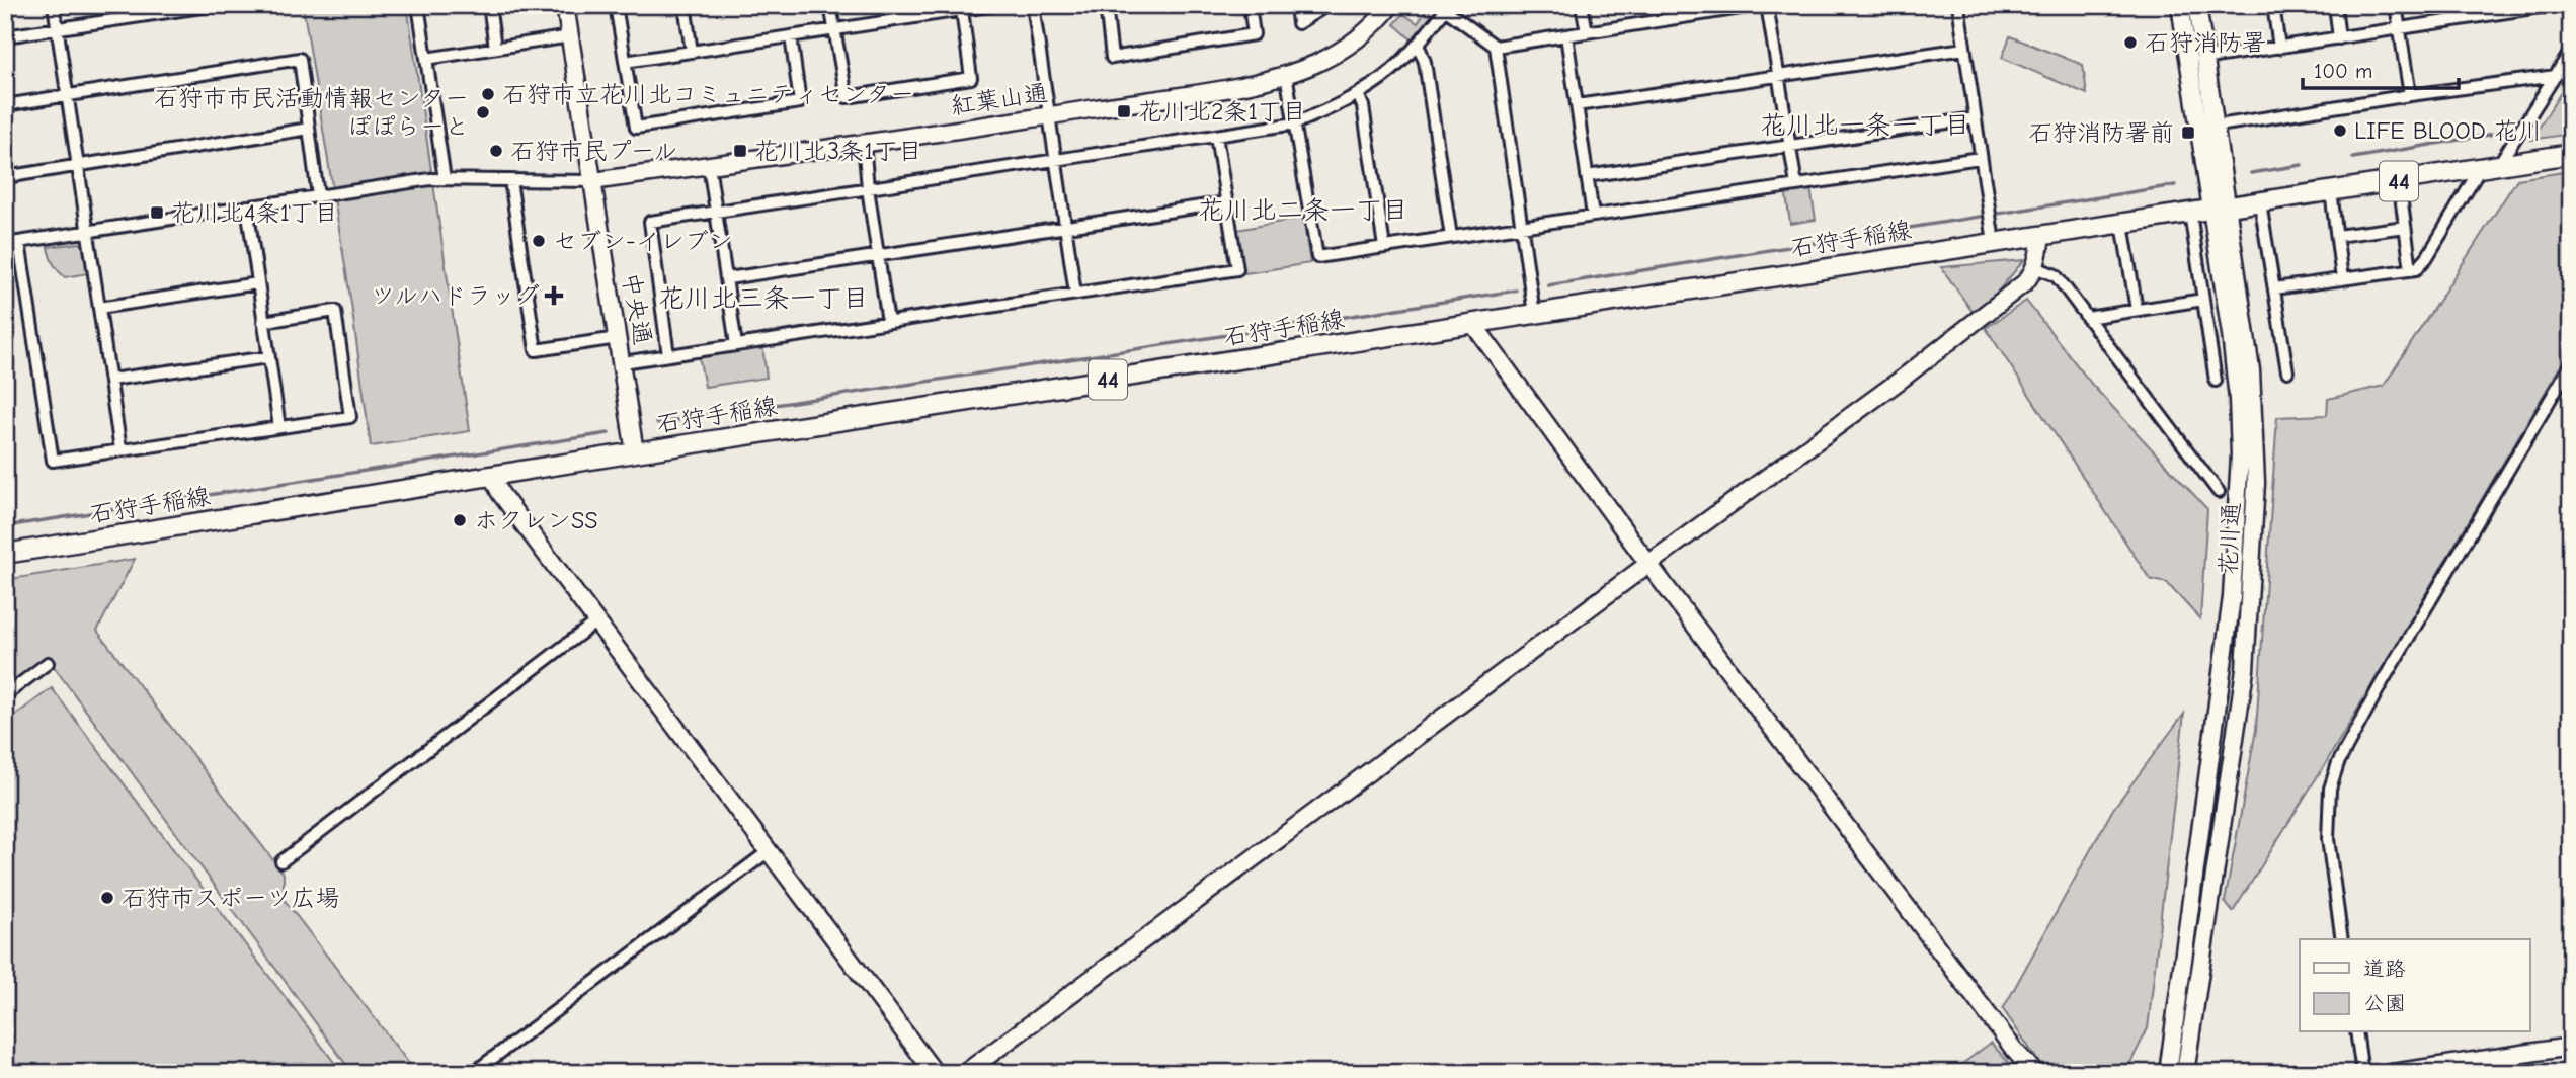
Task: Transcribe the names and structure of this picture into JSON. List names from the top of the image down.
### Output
{
  "streets": {
    "main road": ["44", "石狩手稲線"],
    "street": ["紅葉山通", "中央通", "花川通"]
  },
  "crossings": [
    ["紅葉山通", "中央通"],
    ["石狩手稲線", "中央通"],
    ["石狩手稲線", "花川通"]
  ],
  "districts": ["花川北一条一丁目", "花川北二条一丁目", "花川北三条一丁目"],
  "places": {
    "other": [
      "石狩消防署",
      "石狩市立花川北コミュニティセンター",
      "石狩市市民活動情報センター ぽぽらーと",
      "LIFE BLOOD 花川",
      "石狩市民プール",
      "セブン-イレブン",
      "ホクレンSS",
      "石狩市スポーツ広場"
    ],
    "transit": [
      "花川北2条1丁目",
      "石狩消防署前",
      "花川北3条1丁目",
      "花川北4条1丁目"
    ],
    "health": ["ツルハドラッグ"]
  },
  "legend": ["道路", "公園"],
  "scale_bar": "100 m"
}
